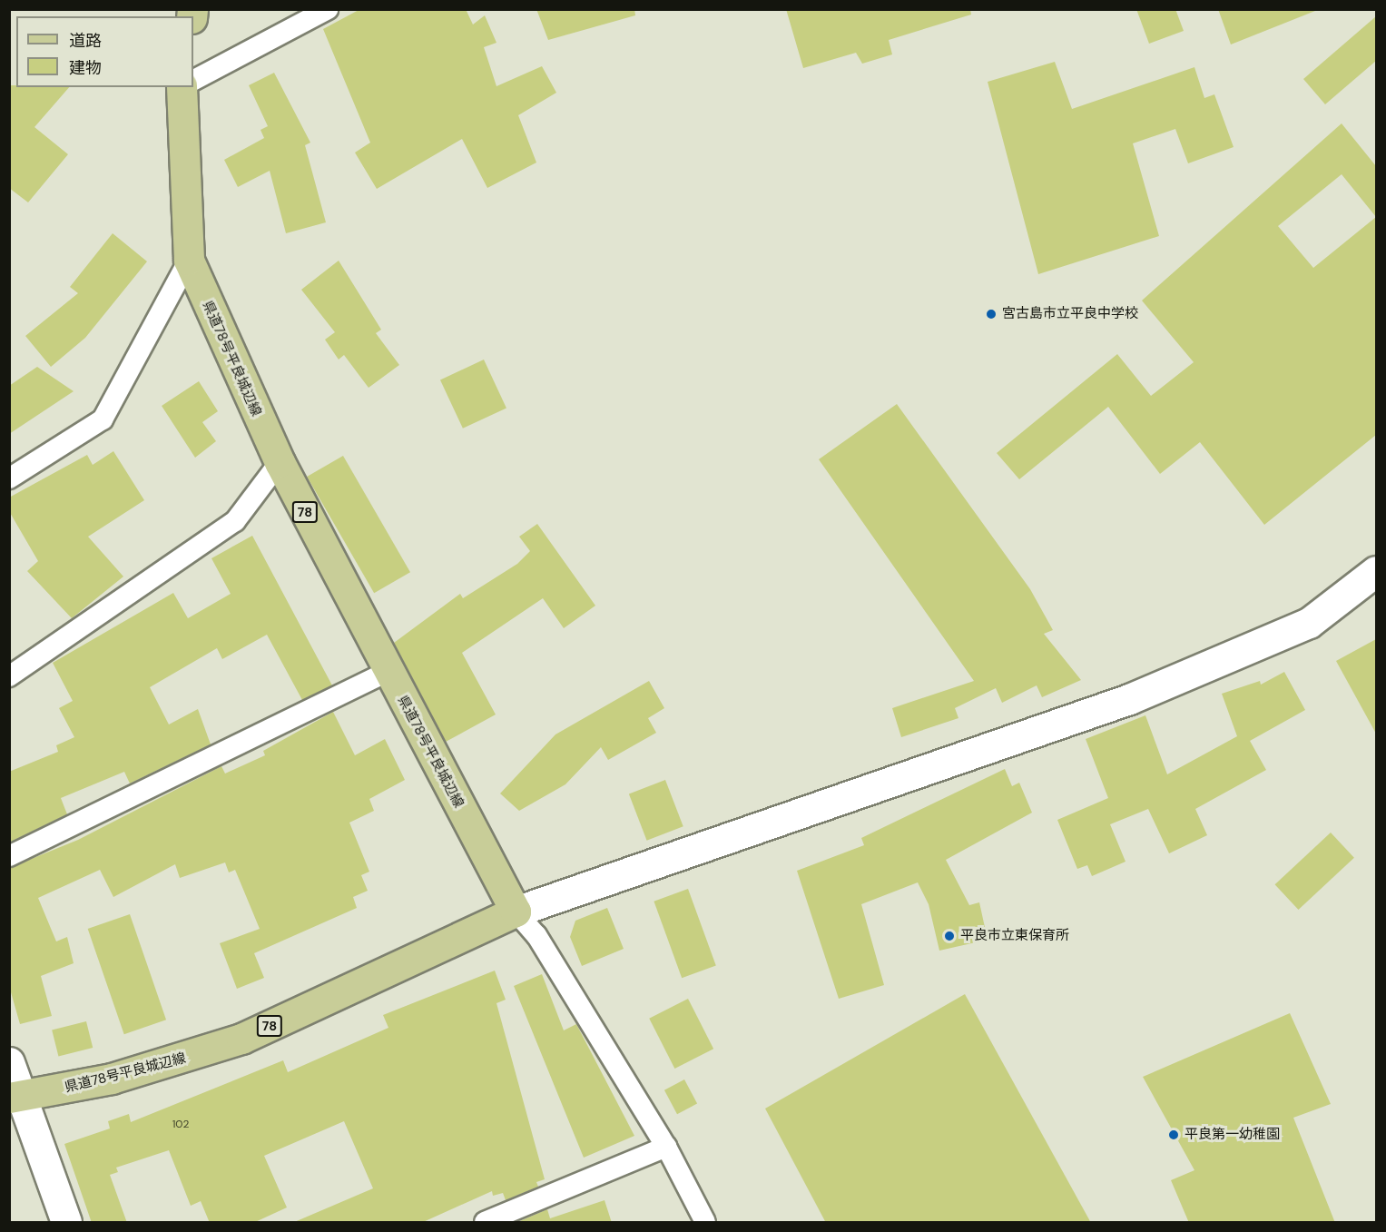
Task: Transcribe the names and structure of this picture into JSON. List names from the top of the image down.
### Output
{
  "streets": {
    "main road": ["県道78号平良城辺線", "78"]
  },
  "places": ["宮古島市立平良中学校", "平良市立東保育所", "平良第一幼稚園"],
  "house_numbers": ["102"],
  "legend": ["道路", "建物"]
}
